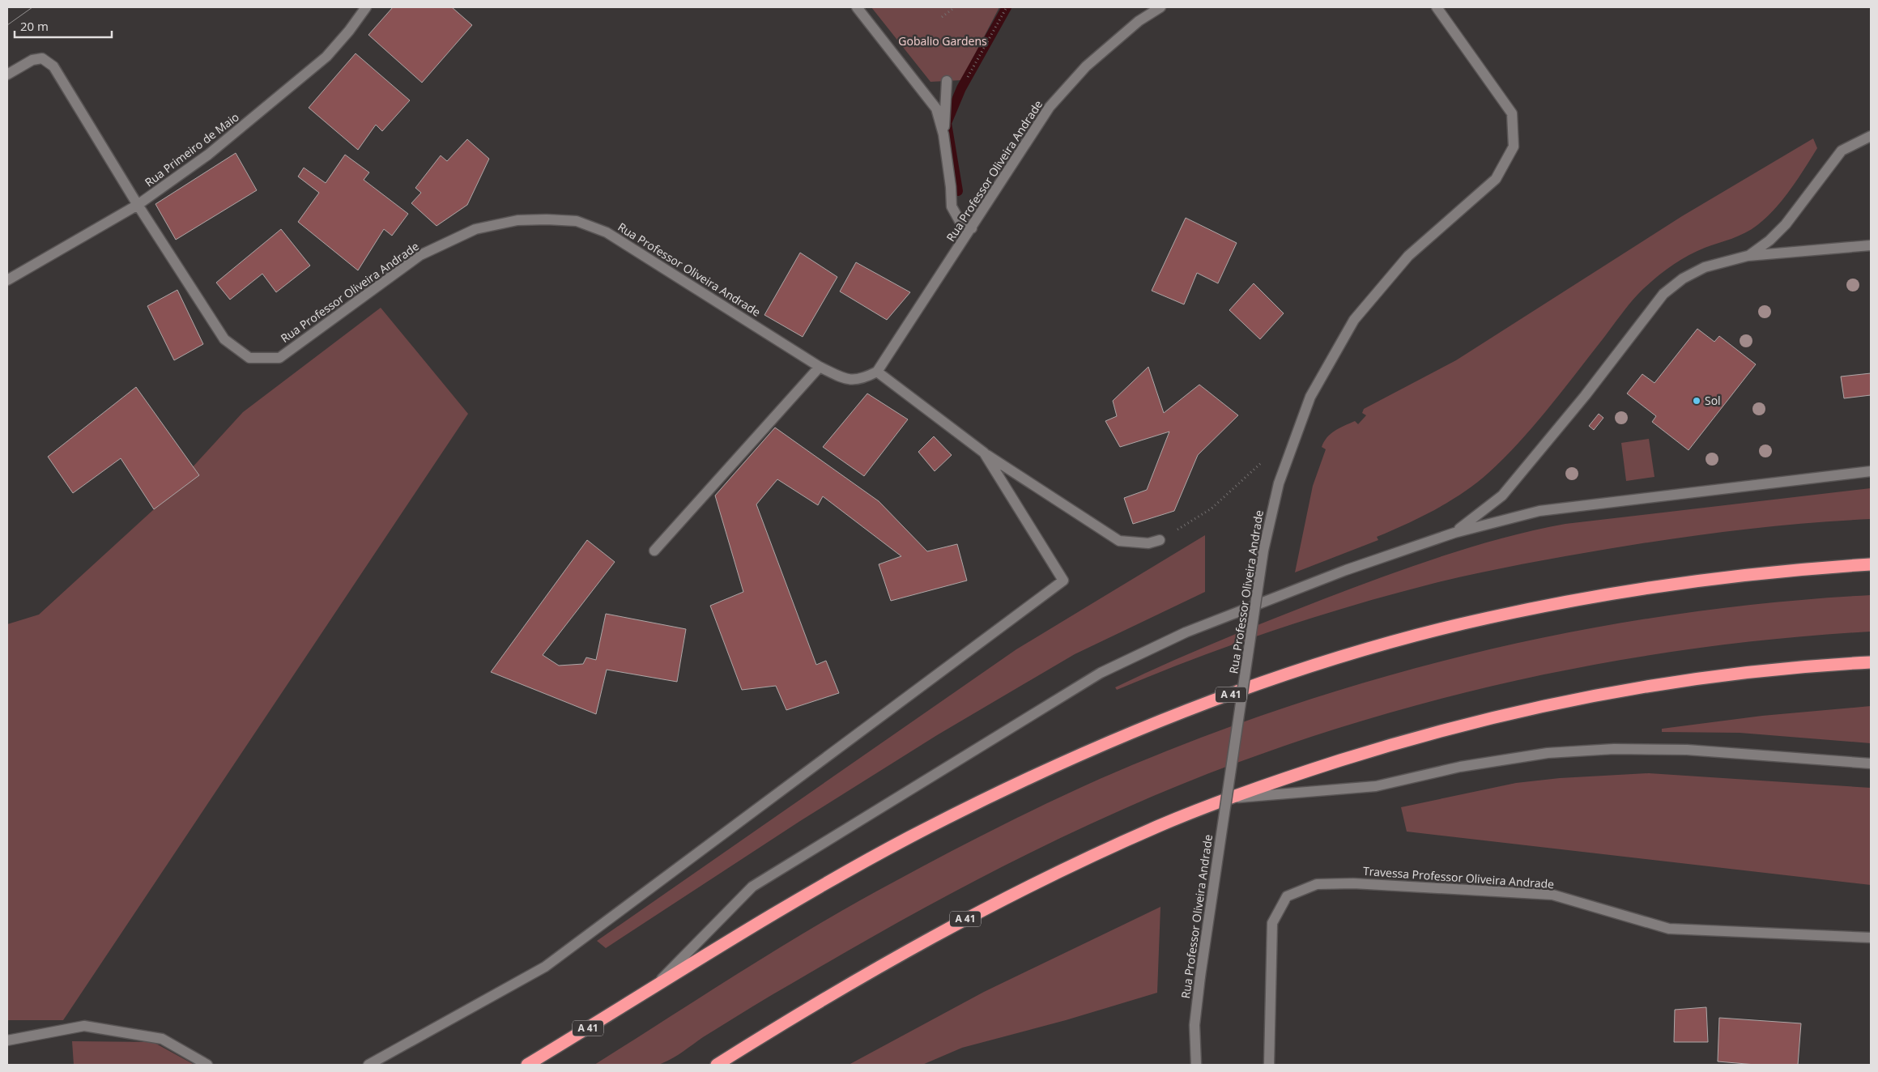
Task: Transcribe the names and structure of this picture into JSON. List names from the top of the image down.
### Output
{
  "streets": {
    "highway": ["A 41"],
    "street": ["Rua Primeiro de Maio", "Rua Professor Oliveira Andrade", "Travessa Professor Oliveira Andrade"]
  },
  "crossings": [
    ["Rua Primeiro de Maio", "Rua Professor Oliveira Andrade"]
  ],
  "parks": ["Gobalio Gardens"],
  "places": ["Sol"],
  "scale_bar": "20 m"
}
